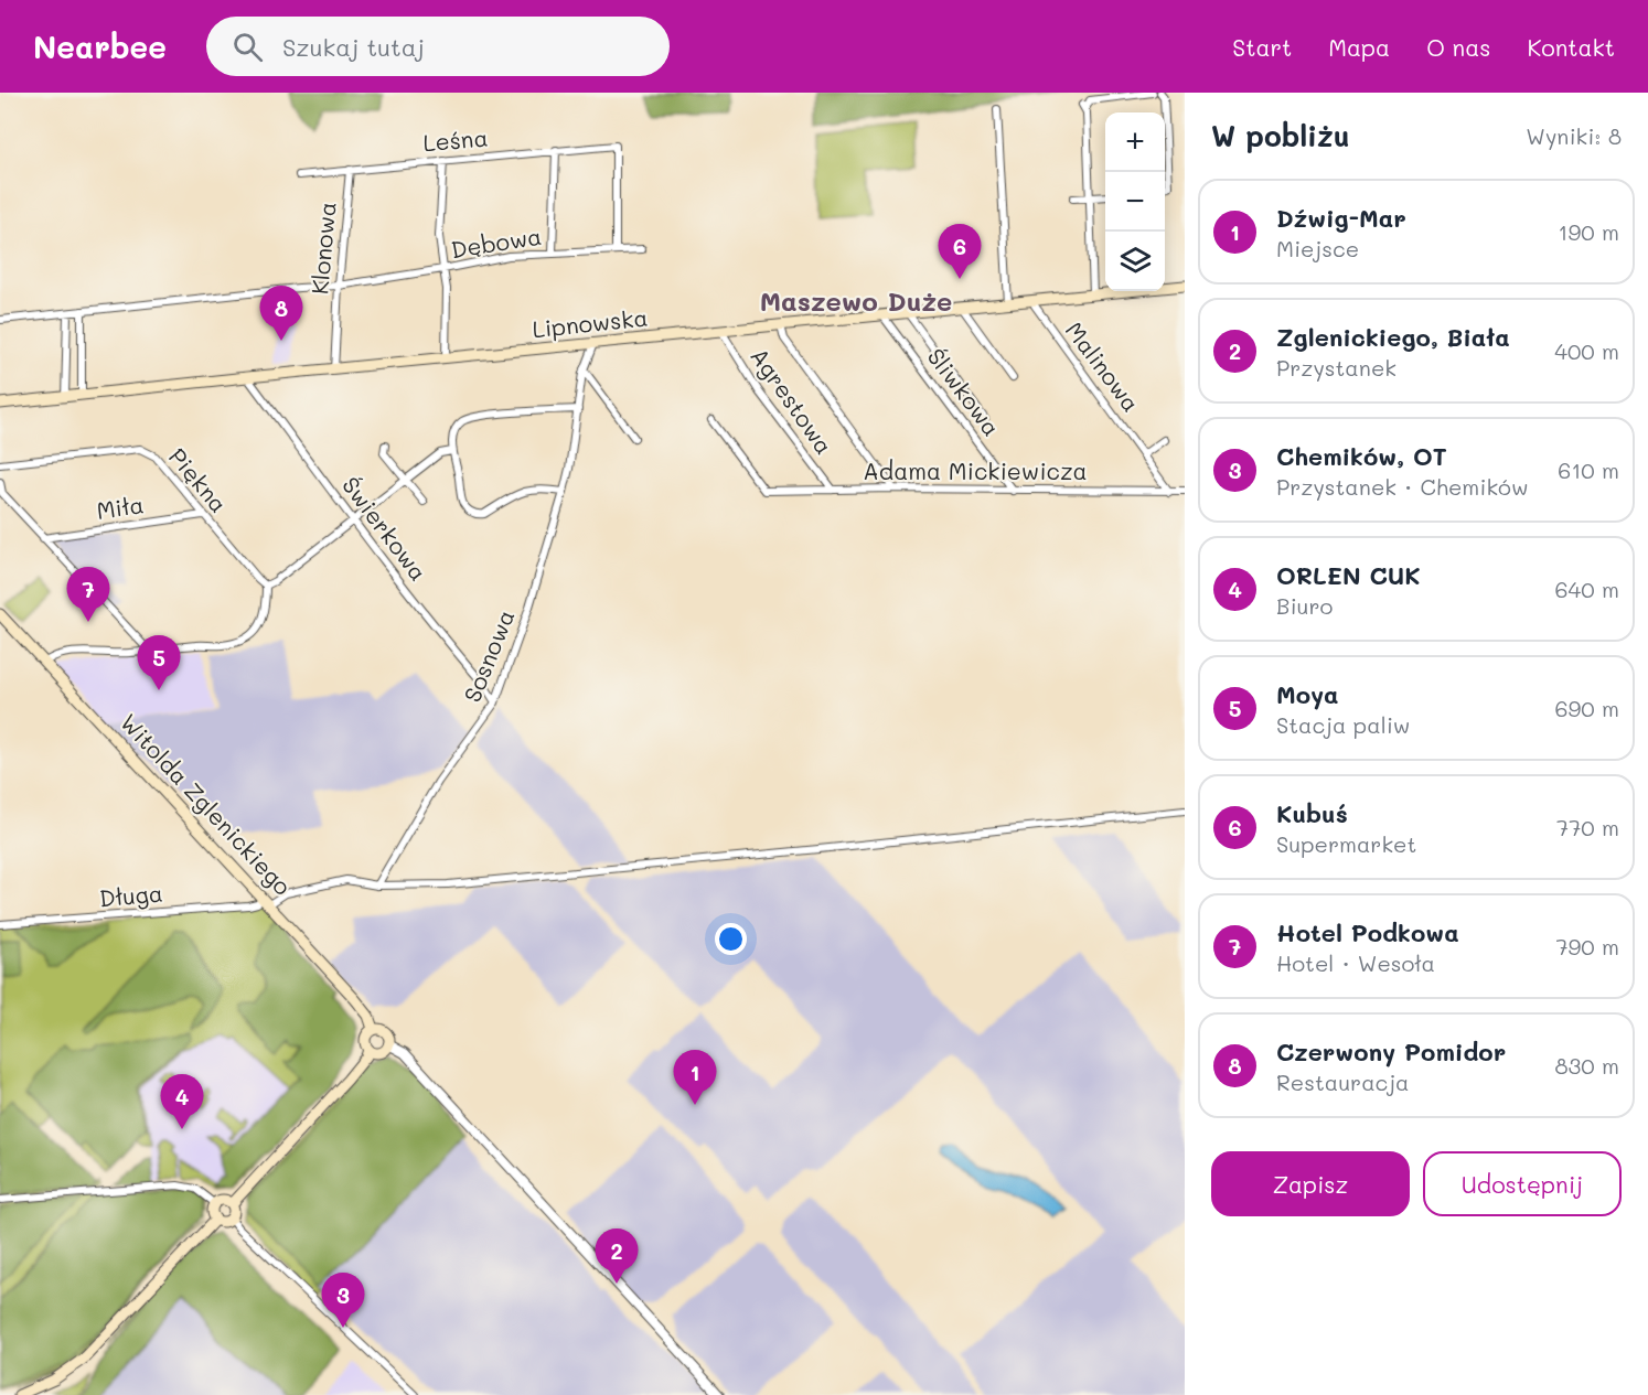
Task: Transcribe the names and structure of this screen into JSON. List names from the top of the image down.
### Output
{
  "streets": {
    "main road": ["Lipnowska", "Witolda Zglenickiego"],
    "street": [
      "Leśna",
      "Dębowa",
      "Klonowa",
      "Malinowa",
      "Śliwkowa",
      "Agrestowa",
      "Adama Mickiewicza",
      "Piękna",
      "Miła",
      "Świerkowa",
      "Sosnowa",
      "Długa"
    ]
  },
  "crossings": [
    ["Leśna", "Dębowa"],
    ["Leśna", "Klonowa"],
    ["Dębowa", "Lipnowska"],
    ["Klonowa", "Lipnowska"],
    ["Lipnowska", "Malinowa"],
    ["Lipnowska", "Śliwkowa"],
    ["Lipnowska", "Agrestowa"],
    ["Lipnowska", "Świerkowa"],
    ["Lipnowska", "Sosnowa"],
    ["Malinowa", "Adama Mickiewicza"],
    ["Śliwkowa", "Adama Mickiewicza"],
    ["Agrestowa", "Adama Mickiewicza"],
    ["Piękna", "Miła"],
    ["Świerkowa", "Sosnowa"],
    ["Witolda Zglenickiego", "Długa"]
  ],
  "districts": ["Maszewo Duże"],
  "page": {
    "header": "Nearbee",
    "search": "Szukaj tutaj",
    "nav": [
      "Start",
      "Mapa",
      "O nas",
      "Kontakt"
    ],
    "heading": ["W pobliżu", "Wyniki: 8"],
    "map_buttons": ["+", "−"],
    "list": [
      {
        "mark": "1",
        "name": "Dźwig-Mar",
        "note": "Miejsce",
        "value": "190 m"
      },
      {
        "mark": "2",
        "name": "Zglenickiego, Biała",
        "note": "Przystanek",
        "value": "400 m"
      },
      {
        "mark": "3",
        "name": "Chemików, OT",
        "note": "Przystanek · Chemików",
        "value": "610 m"
      },
      {
        "mark": "4",
        "name": "ORLEN CUK",
        "note": "Biuro",
        "value": "640 m"
      },
      {
        "mark": "5",
        "name": "Moya",
        "note": "Stacja paliw",
        "value": "690 m"
      },
      {
        "mark": "6",
        "name": "Kubuś",
        "note": "Supermarket",
        "value": "770 m"
      },
      {
        "mark": "7",
        "name": "Hotel Podkowa",
        "note": "Hotel · Wesoła",
        "value": "790 m"
      },
      {
        "mark": "8",
        "name": "Czerwony Pomidor",
        "note": "Restauracja",
        "value": "830 m"
      }
    ],
    "pins": [
      "6",
      "8",
      "7",
      "5",
      "1",
      "4",
      "2",
      "3"
    ],
    "buttons": ["Zapisz", "Udostępnij"]
  }
}
